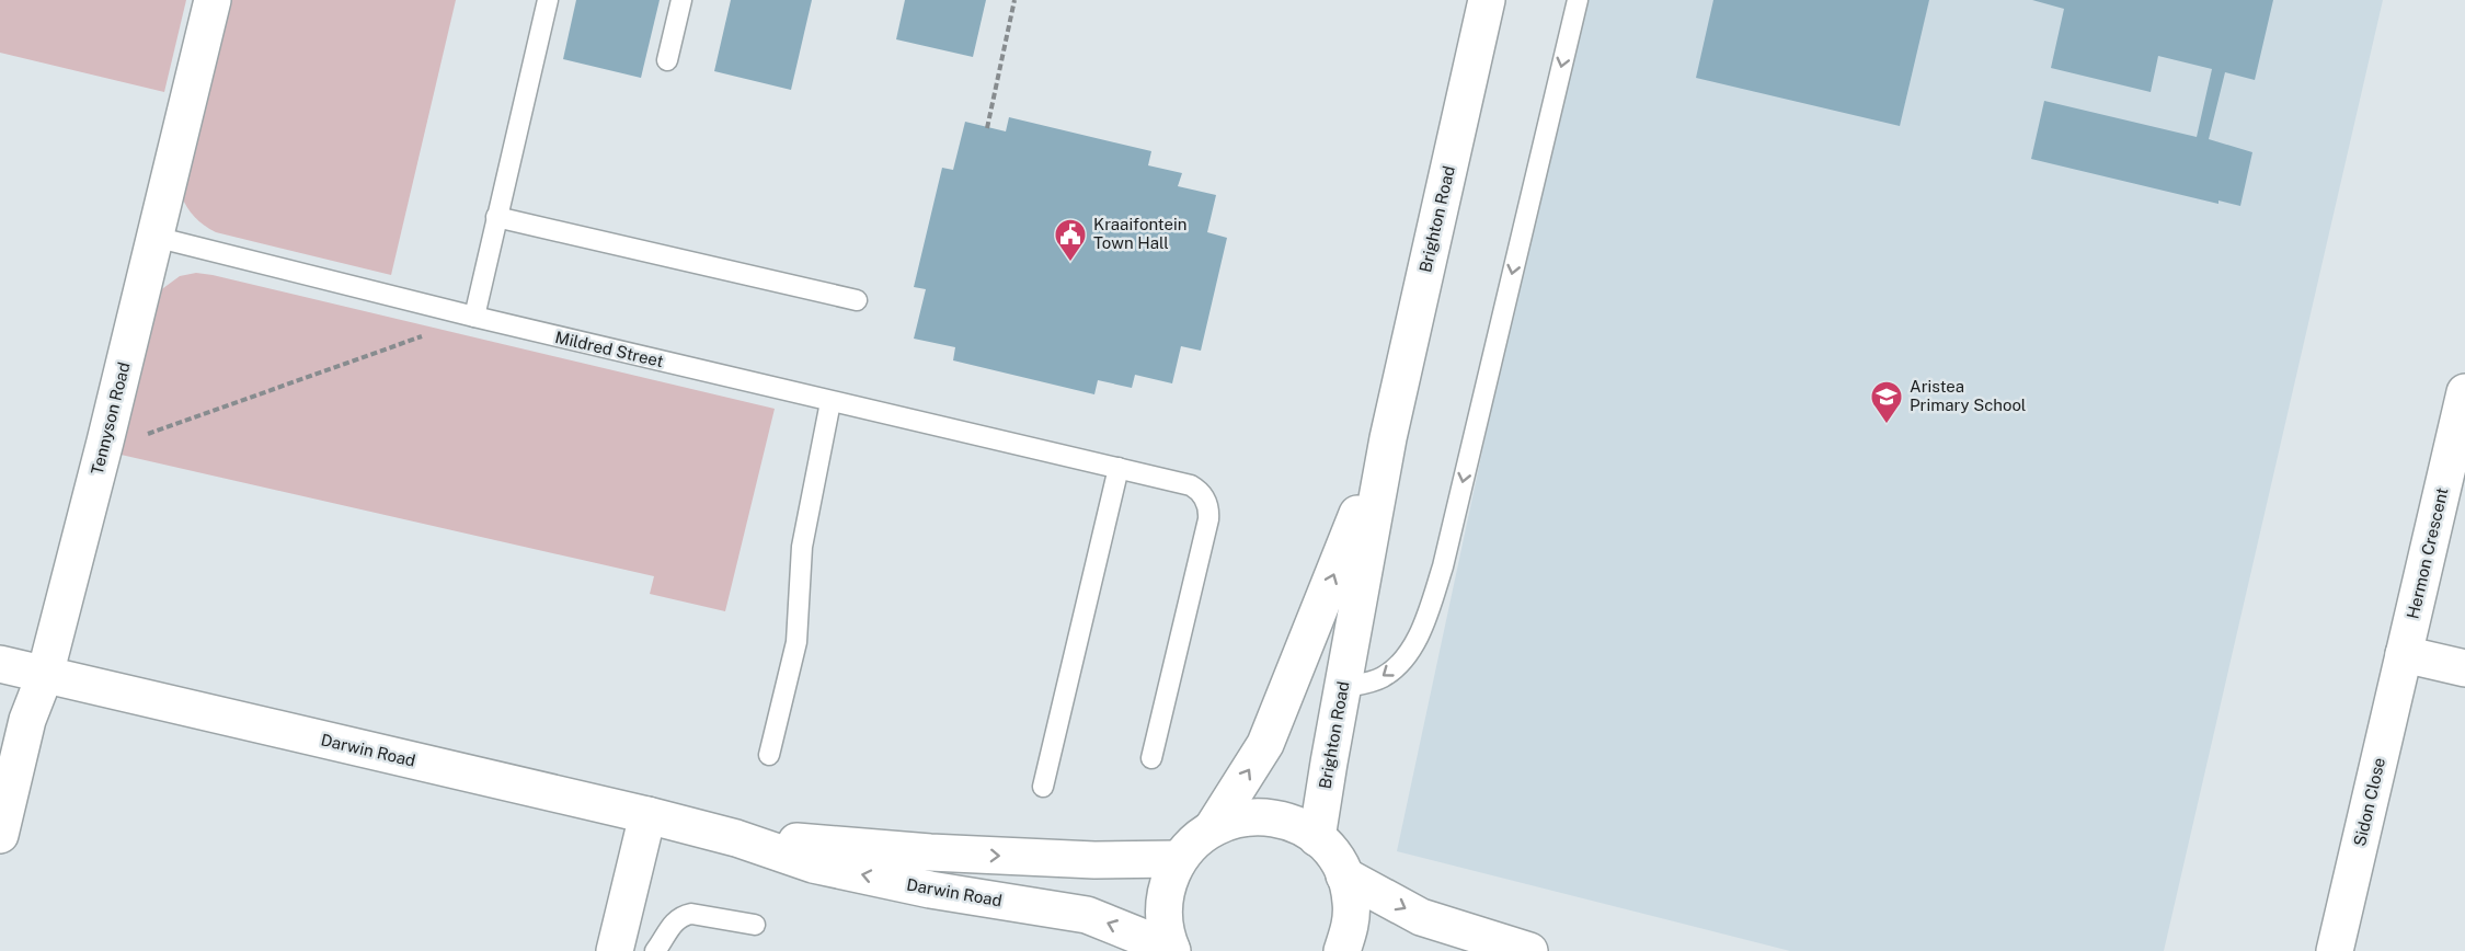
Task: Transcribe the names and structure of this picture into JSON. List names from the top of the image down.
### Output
{
  "streets": {
    "street": [
      "Brighton Road",
      "Tennyson Road",
      "Hermon Crescent",
      "Darwin Road",
      "Sidon Close"
    ],
    "lane": ["Mildred Street"]
  },
  "crossings": [
    ["Mildred Street", "Tennyson Road"],
    ["Tennyson Road", "Darwin Road"],
    ["Hermon Crescent", "Sidon Close"]
  ],
  "places": {
    "public building": ["Kraaifontein Town Hall"],
    "school or university": ["Aristea Primary School"]
  }
}
